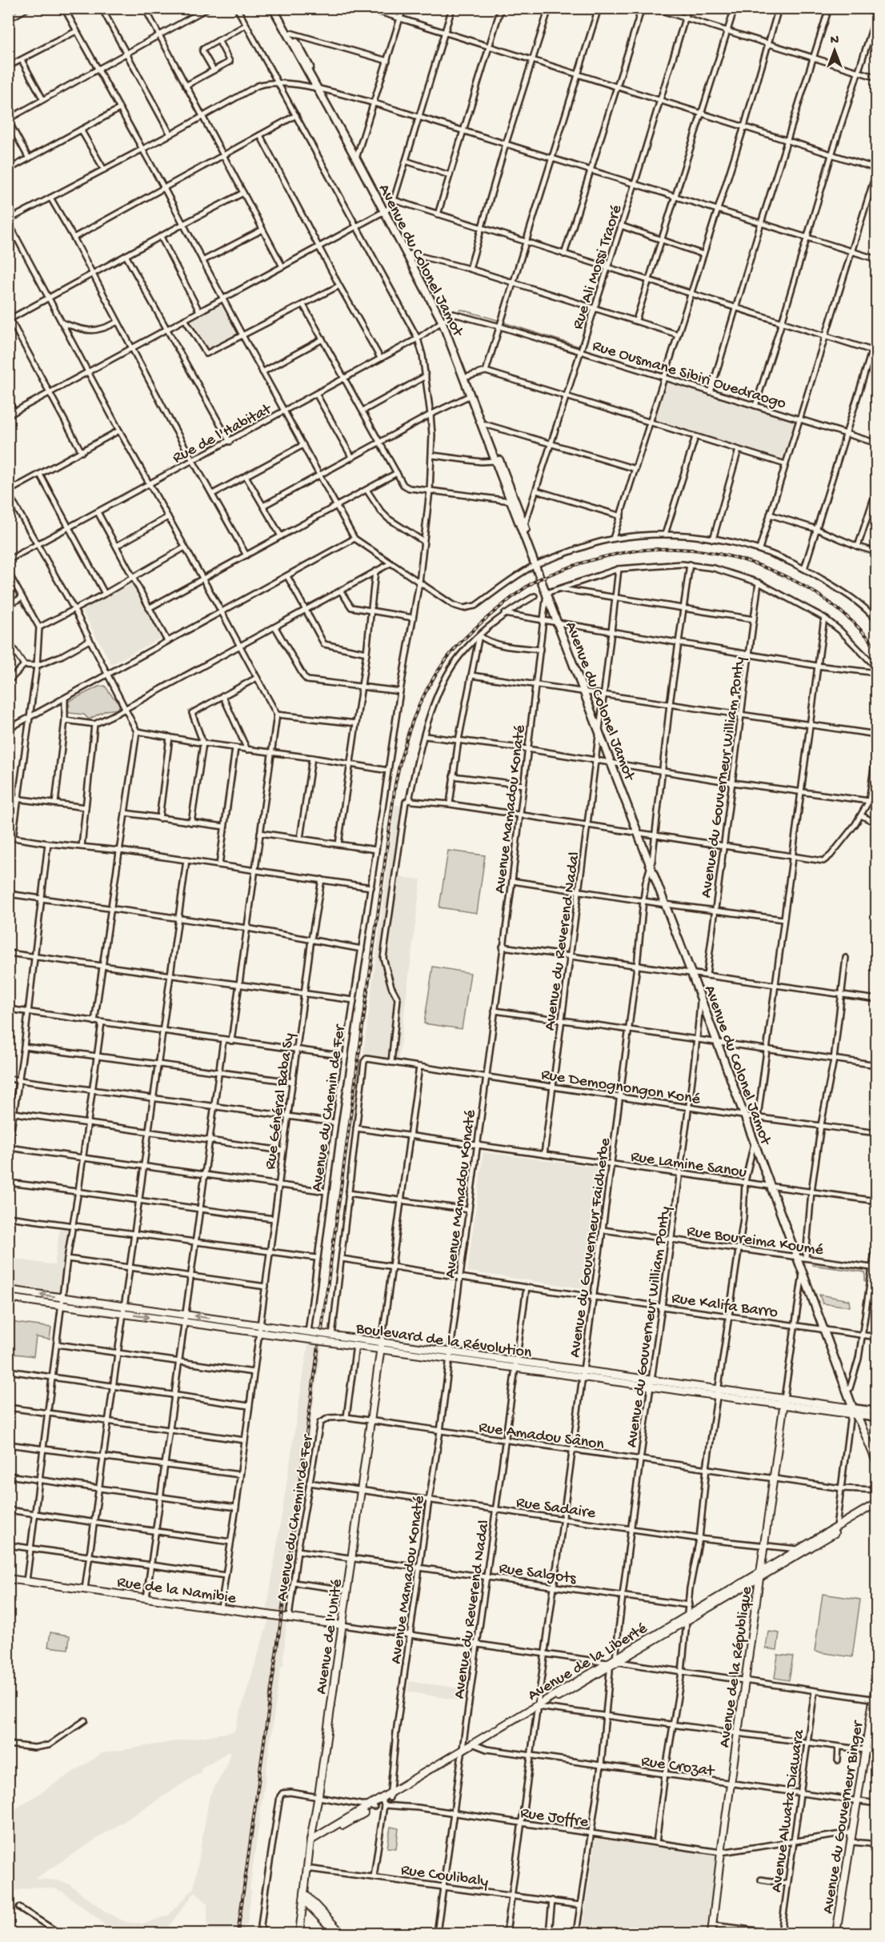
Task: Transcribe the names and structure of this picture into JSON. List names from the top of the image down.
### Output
{
  "streets": {
    "main road": [
      "Avenue du Colonel Jamot",
      "Boulevard de la Révolution",
      "Rue de la Namibie",
      "Avenue de l'Unité",
      "Avenue de la Liberté",
      "Avenue de la République",
      "Avenue du Gouverneur Binger"
    ],
    "street": [
      "Rue Ali Mossi Traoré",
      "Rue Ousmane Sibiri Ouedraogo",
      "Rue de l'Habitat",
      "Avenue du Gouverneur William Ponty",
      "Avenue Mamadou Konaté",
      "Avenue du Reverend Nadal",
      "Rue Demognongon Koné",
      "Rue Général Baba Sy",
      "Avenue du Chemin de Fer",
      "Rue Lamine Sanou",
      "Rue Boureima Koumé",
      "Avenue du Gouverneur Faidherbe",
      "Rue Kalifa Barro",
      "Rue Amadou Sânon",
      "Rue Sadaire",
      "Rue Salgots",
      "Rue Crozat",
      "Avenue Alwata Diawara",
      "Rue Joffre",
      "Rue Coulibaly"
    ]
  },
  "crossings": [
    ["Avenue du Colonel Jamot", "Rue Ali Mossi Traoré"],
    ["Avenue du Colonel Jamot", "Rue Ousmane Sibiri Ouedraogo"],
    ["Avenue du Colonel Jamot", "Rue de l'Habitat"],
    ["Avenue du Colonel Jamot", "Avenue du Gouverneur William Ponty"],
    ["Avenue du Colonel Jamot", "Avenue Mamadou Konaté"],
    ["Avenue du Colonel Jamot", "Avenue du Reverend Nadal"],
    ["Avenue du Colonel Jamot", "Rue Demognongon Koné"],
    ["Avenue du Colonel Jamot", "Avenue du Chemin de Fer"],
    ["Avenue du Colonel Jamot", "Rue Lamine Sanou"],
    ["Avenue du Colonel Jamot", "Rue Boureima Koumé"],
    ["Avenue du Colonel Jamot", "Avenue du Gouverneur Faidherbe"],
    ["Avenue du Colonel Jamot", "Rue Kalifa Barro"],
    ["Avenue du Colonel Jamot", "Boulevard de la Révolution"],
    ["Rue Ali Mossi Traoré", "Rue Ousmane Sibiri Ouedraogo"],
    ["Rue Ali Mossi Traoré", "Avenue du Chemin de Fer"],
    ["Rue Ousmane Sibiri Ouedraogo", "Rue de l'Habitat"],
    ["Avenue du Gouverneur William Ponty", "Rue Demognongon Koné"],
    ["Avenue du Gouverneur William Ponty", "Rue Lamine Sanou"],
    ["Avenue du Gouverneur William Ponty", "Rue Boureima Koumé"],
    ["Avenue du Gouverneur William Ponty", "Rue Kalifa Barro"],
    ["Avenue du Gouverneur William Ponty", "Boulevard de la Révolution"],
    ["Avenue du Gouverneur William Ponty", "Rue Amadou Sânon"],
    ["Avenue du Gouverneur William Ponty", "Rue Sadaire"],
    ["Avenue du Gouverneur William Ponty", "Rue Salgots"],
    ["Avenue du Gouverneur William Ponty", "Avenue de la Liberté"],
    ["Avenue Mamadou Konaté", "Rue Demognongon Koné"],
    ["Avenue Mamadou Konaté", "Rue Lamine Sanou"],
    ["Avenue Mamadou Konaté", "Rue Kalifa Barro"],
    ["Avenue Mamadou Konaté", "Boulevard de la Révolution"],
    ["Avenue Mamadou Konaté", "Rue Amadou Sânon"],
    ["Avenue Mamadou Konaté", "Rue Sadaire"],
    ["Avenue Mamadou Konaté", "Rue Salgots"],
    ["Avenue Mamadou Konaté", "Avenue de la Liberté"],
    ["Avenue Mamadou Konaté", "Rue Joffre"],
    ["Avenue Mamadou Konaté", "Rue Coulibaly"],
    ["Avenue du Reverend Nadal", "Rue Demognongon Koné"],
    ["Avenue du Reverend Nadal", "Rue Lamine Sanou"],
    ["Avenue du Reverend Nadal", "Rue Kalifa Barro"],
    ["Avenue du Reverend Nadal", "Boulevard de la Révolution"],
    ["Avenue du Reverend Nadal", "Rue Amadou Sânon"],
    ["Avenue du Reverend Nadal", "Rue Sadaire"],
    ["Avenue du Reverend Nadal", "Rue Salgots"],
    ["Avenue du Reverend Nadal", "Avenue de la Liberté"],
    ["Avenue du Reverend Nadal", "Rue Joffre"],
    ["Avenue du Reverend Nadal", "Rue Coulibaly"],
    ["Rue Demognongon Koné", "Avenue du Chemin de Fer"],
    ["Rue Demognongon Koné", "Avenue du Gouverneur Faidherbe"],
    ["Rue Général Baba Sy", "Boulevard de la Révolution"],
    ["Rue Général Baba Sy", "Rue de la Namibie"],
    ["Avenue du Chemin de Fer", "Rue Lamine Sanou"],
    ["Avenue du Chemin de Fer", "Rue Kalifa Barro"],
    ["Avenue du Chemin de Fer", "Boulevard de la Révolution"],
    ["Avenue du Chemin de Fer", "Rue Amadou Sânon"],
    ["Avenue du Chemin de Fer", "Rue Sadaire"],
    ["Avenue du Chemin de Fer", "Rue Salgots"],
    ["Avenue du Chemin de Fer", "Rue de la Namibie"],
    ["Rue Lamine Sanou", "Avenue du Gouverneur Faidherbe"],
    ["Rue Boureima Koumé", "Avenue du Gouverneur Faidherbe"],
    ["Avenue du Gouverneur Faidherbe", "Rue Kalifa Barro"],
    ["Avenue du Gouverneur Faidherbe", "Boulevard de la Révolution"],
    ["Avenue du Gouverneur Faidherbe", "Rue Amadou Sânon"],
    ["Avenue du Gouverneur Faidherbe", "Rue Sadaire"],
    ["Avenue du Gouverneur Faidherbe", "Rue Salgots"],
    ["Avenue du Gouverneur Faidherbe", "Avenue de la Liberté"],
    ["Avenue du Gouverneur Faidherbe", "Rue Crozat"],
    ["Avenue du Gouverneur Faidherbe", "Rue Joffre"],
    ["Avenue du Gouverneur Faidherbe", "Rue Coulibaly"],
    ["Boulevard de la Révolution", "Avenue de l'Unité"],
    ["Boulevard de la Révolution", "Avenue de la République"],
    ["Rue Amadou Sânon", "Avenue de l'Unité"],
    ["Rue Amadou Sânon", "Avenue de la République"],
    ["Rue Sadaire", "Avenue de l'Unité"],
    ["Rue Sadaire", "Avenue de la Liberté"],
    ["Rue Sadaire", "Avenue de la République"],
    ["Rue Salgots", "Avenue de l'Unité"],
    ["Rue de la Namibie", "Avenue de l'Unité"],
    ["Avenue de l'Unité", "Avenue de la Liberté"],
    ["Avenue de l'Unité", "Rue Coulibaly"],
    ["Avenue de la Liberté", "Avenue de la République"],
    ["Avenue de la Liberté", "Rue Crozat"],
    ["Avenue de la Liberté", "Rue Joffre"],
    ["Avenue de la République", "Rue Crozat"],
    ["Avenue de la République", "Rue Joffre"],
    ["Rue Crozat", "Avenue Alwata Diawara"],
    ["Rue Crozat", "Avenue du Gouverneur Binger"],
    ["Avenue Alwata Diawara", "Rue Joffre"],
    ["Rue Joffre", "Avenue du Gouverneur Binger"]
  ],
  "north": "top"
}
